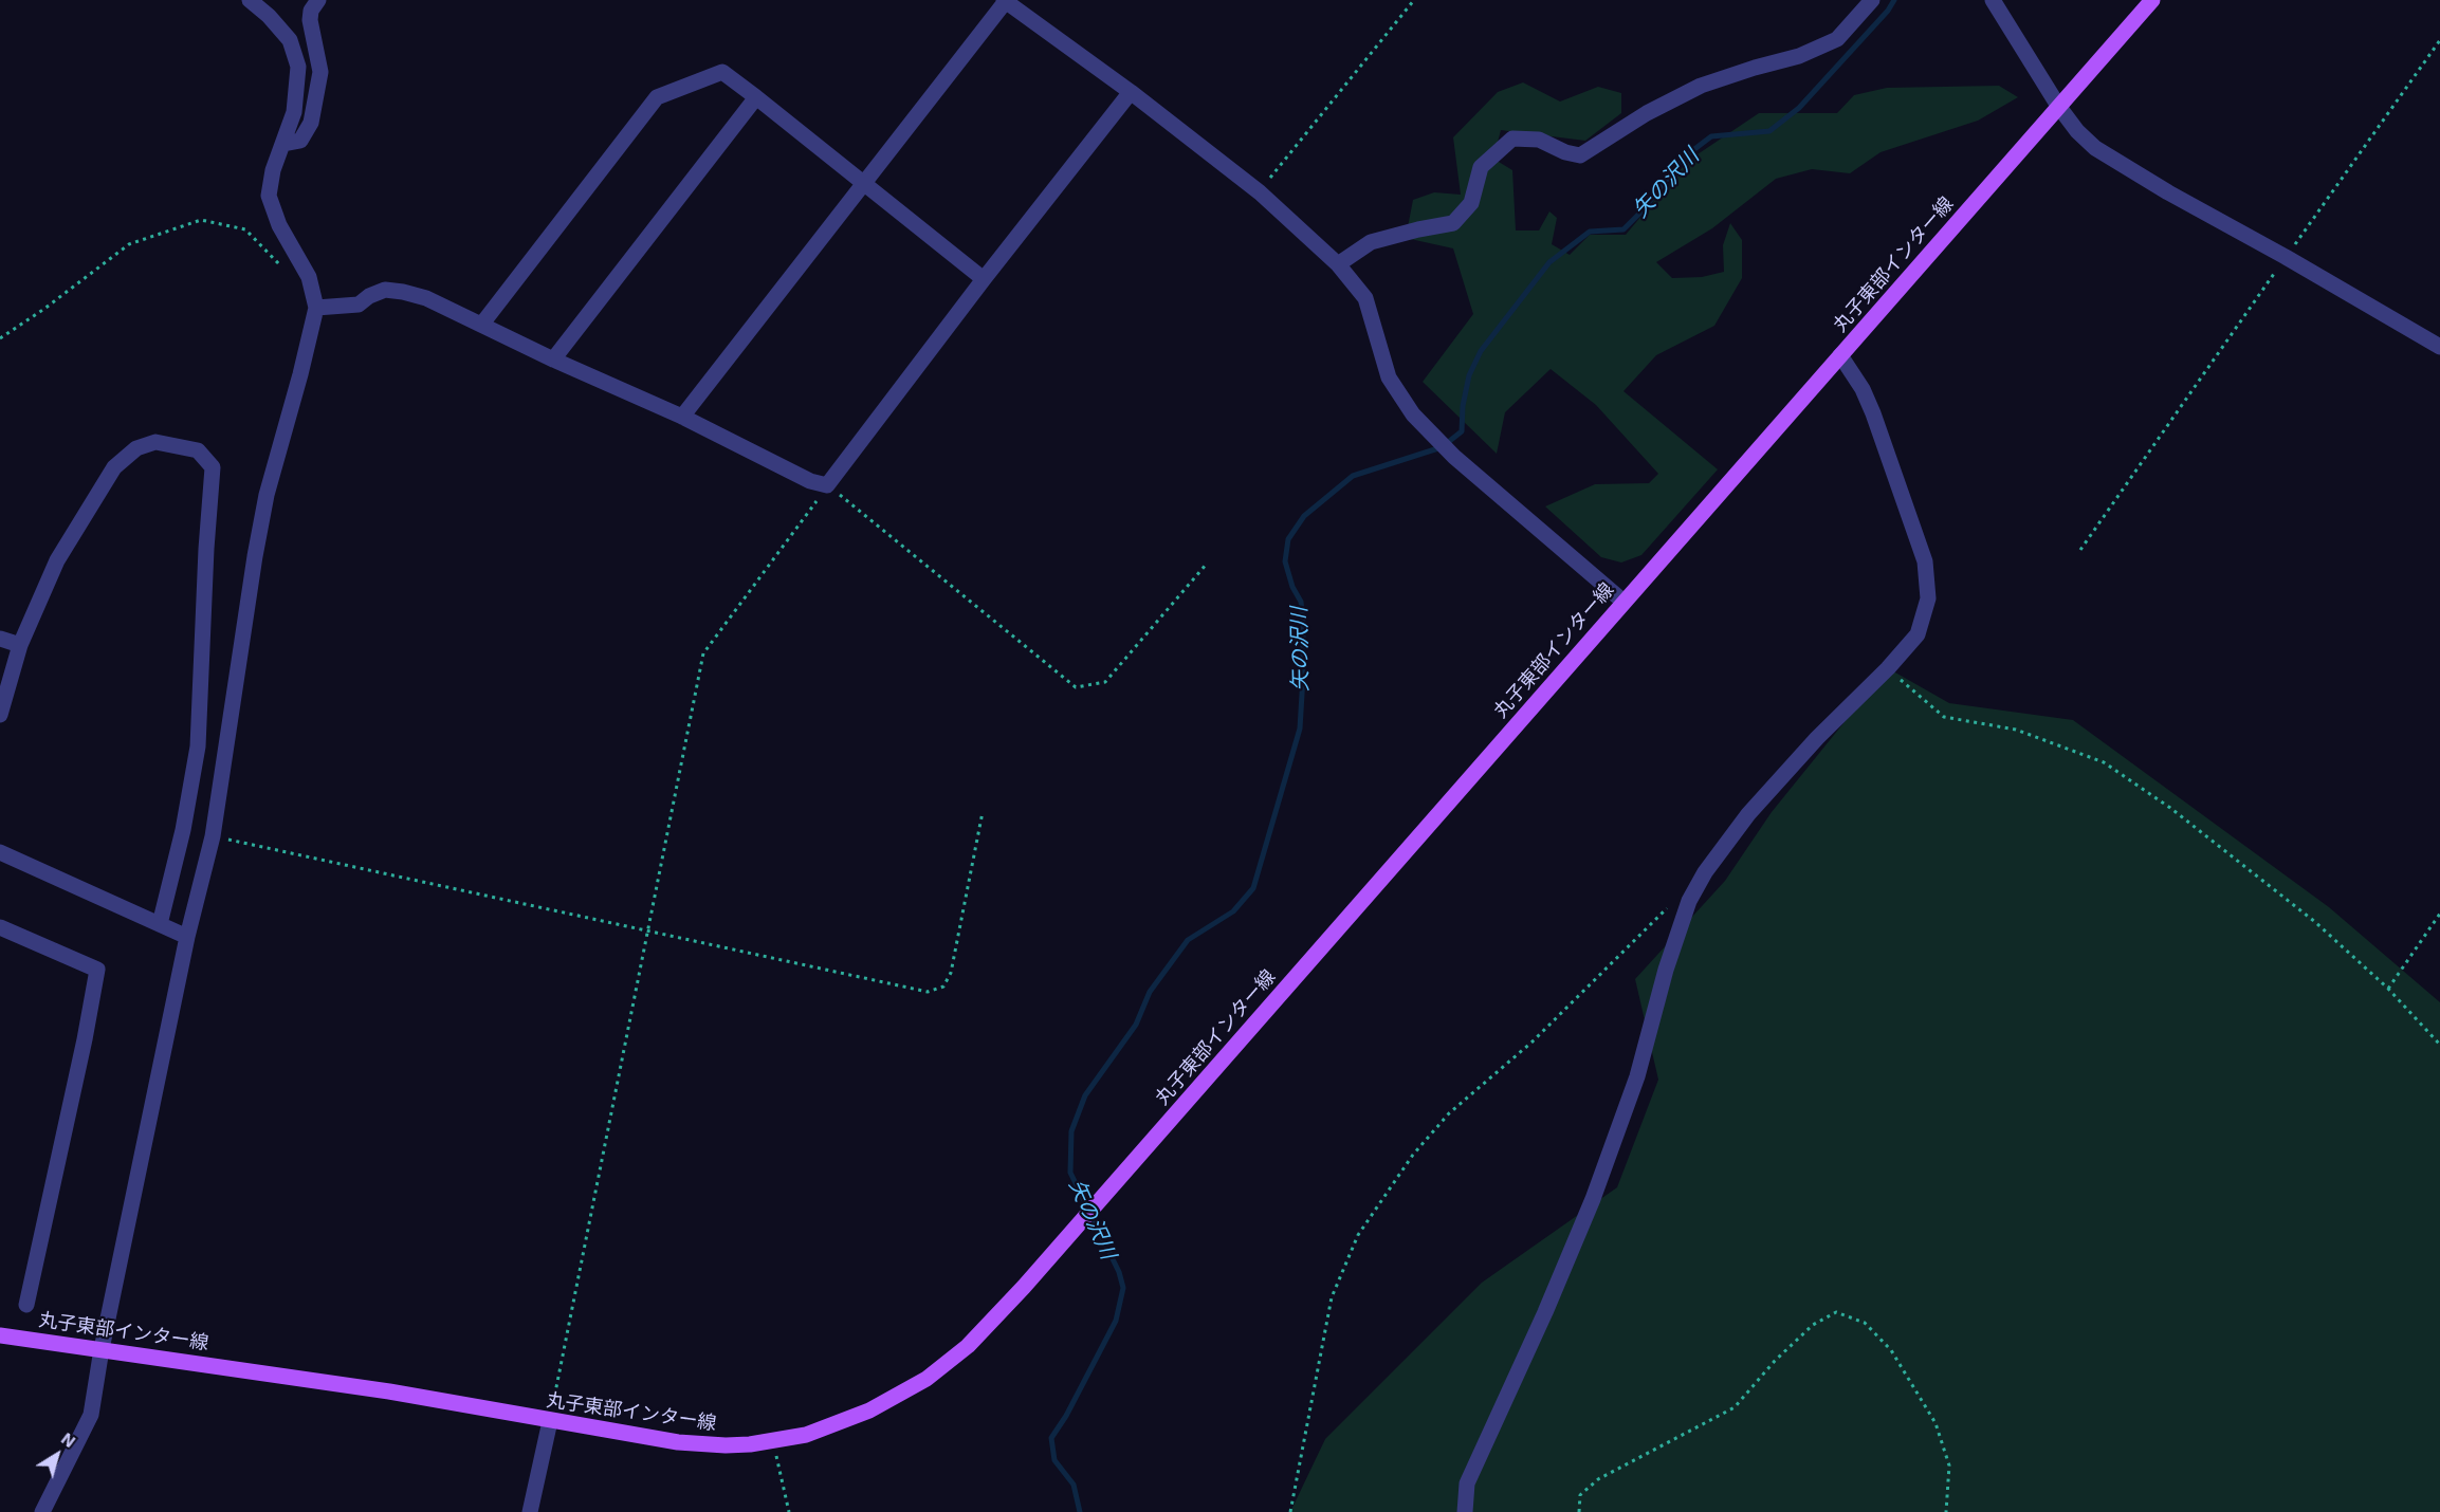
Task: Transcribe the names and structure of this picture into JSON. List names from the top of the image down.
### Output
{
  "streets": {
    "main road": ["丸子東部インター線"]
  },
  "water": ["矢の沢川"],
  "north": "top right"
}
